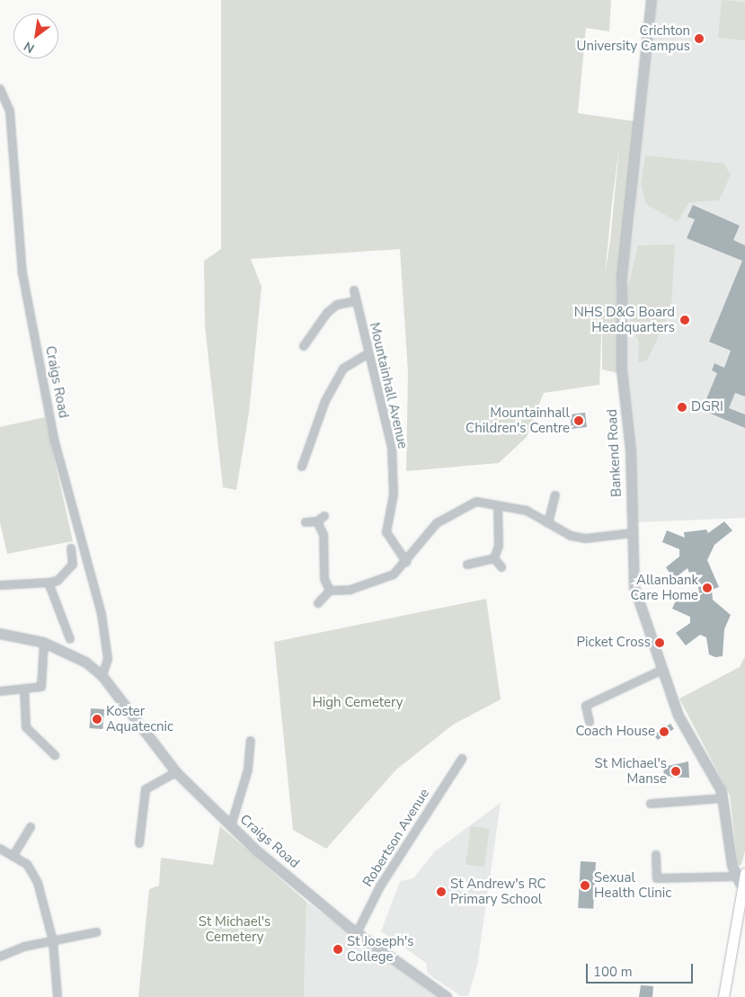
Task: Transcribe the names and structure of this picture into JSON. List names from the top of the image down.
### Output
{
  "streets": {
    "street": [
      "Craigs Road",
      "Mountainhall Avenue",
      "Bankend Road",
      "Robertson Avenue"
    ]
  },
  "crossings": [
    ["Craigs Road", "Robertson Avenue"]
  ],
  "parks": ["High Cemetery", "St Michael's Cemetery"],
  "places": [
    "Crichton University Campus",
    "NHS D&G Board Headquarters",
    "DGRI",
    "Mountainhall Children's Centre",
    "Allanbank Care Home",
    "Picket Cross",
    "Koster Aquatecnic",
    "Coach House",
    "St Michael's Manse",
    "Sexual Health Clinic",
    "St Andrew's RC Primary School",
    "St Joseph's College"
  ],
  "scale_bar": "100 m",
  "north": "bottom left"
}
